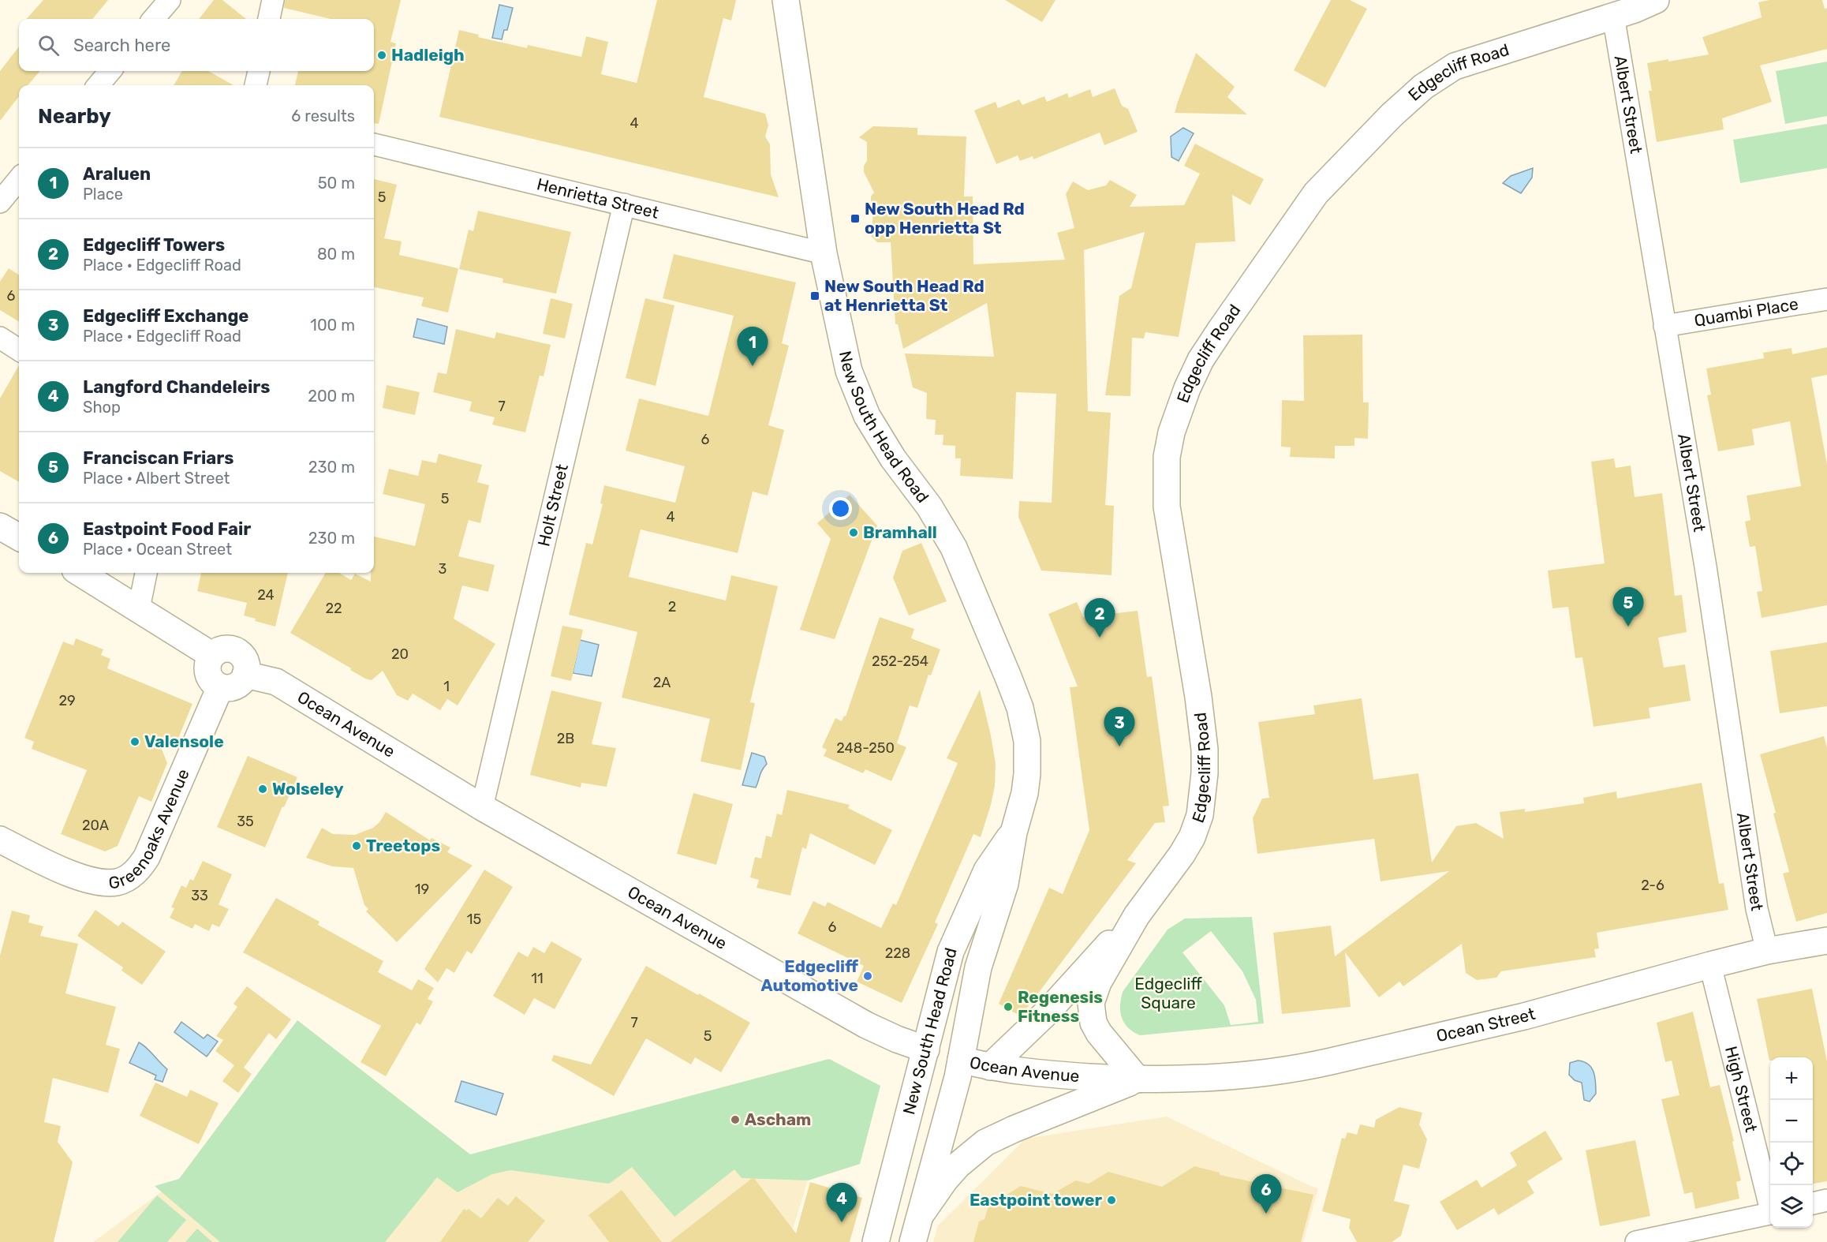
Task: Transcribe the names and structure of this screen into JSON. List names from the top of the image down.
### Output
{
  "streets": {
    "street": [
      "Edgecliff Road",
      "Albert Street",
      "Henrietta Street",
      "Quambi Place",
      "New South Head Road",
      "Holt Street",
      "Ocean Avenue",
      "Greenoaks Avenue",
      "Ocean Street",
      "High Street"
    ]
  },
  "crossings": [
    ["Edgecliff Road", "Albert Street"],
    ["Edgecliff Road", "Ocean Avenue"],
    ["Edgecliff Road", "Ocean Street"],
    ["Albert Street", "Quambi Place"],
    ["Albert Street", "Ocean Street"],
    ["Henrietta Street", "New South Head Road"],
    ["Henrietta Street", "Holt Street"],
    ["New South Head Road", "Ocean Avenue"],
    ["Holt Street", "Ocean Avenue"],
    ["Ocean Avenue", "Greenoaks Avenue"],
    ["Ocean Avenue", "Ocean Street"],
    ["Ocean Street", "High Street"]
  ],
  "parks": ["Edgecliff Square"],
  "places": {
    "other": [
      "Hadleigh",
      "Bramhall",
      "Valensole",
      "Wolseley",
      "Treetops",
      "Edgecliff Automotive",
      "Regenesis Fitness",
      "Ascham",
      "Eastpoint tower"
    ],
    "transit": ["New South Head Rd opp Henrietta St", "New South Head Rd at Henrietta St"]
  },
  "house_numbers": [
    "4",
    "5",
    "6",
    "7",
    "6",
    "5",
    "4",
    "3",
    "24",
    "2",
    "22",
    "20",
    "252-254",
    "2A",
    "1",
    "29",
    "2B",
    "248-250",
    "35",
    "20A",
    "2-6",
    "19",
    "33",
    "15",
    "6",
    "228",
    "11",
    "7",
    "5"
  ],
  "page": {
    "search": "Search here",
    "heading": ["Nearby", "6 results"],
    "list": [
      {
        "mark": "1",
        "name": "Araluen",
        "note": "Place",
        "value": "50 m"
      },
      {
        "mark": "2",
        "name": "Edgecliff Towers",
        "note": "Place · Edgecliff Road",
        "value": "80 m"
      },
      {
        "mark": "3",
        "name": "Edgecliff Exchange",
        "note": "Place · Edgecliff Road",
        "value": "100 m"
      },
      {
        "mark": "4",
        "name": "Langford Chandeleirs",
        "note": "Shop",
        "value": "200 m"
      },
      {
        "mark": "5",
        "name": "Franciscan Friars",
        "note": "Place · Albert Street",
        "value": "230 m"
      },
      {
        "mark": "6",
        "name": "Eastpoint Food Fair",
        "note": "Place · Ocean Street",
        "value": "230 m"
      }
    ],
    "pins": [
      "1",
      "5",
      "2",
      "3",
      "6",
      "4"
    ],
    "map_buttons": ["+", "−"]
  }
}
